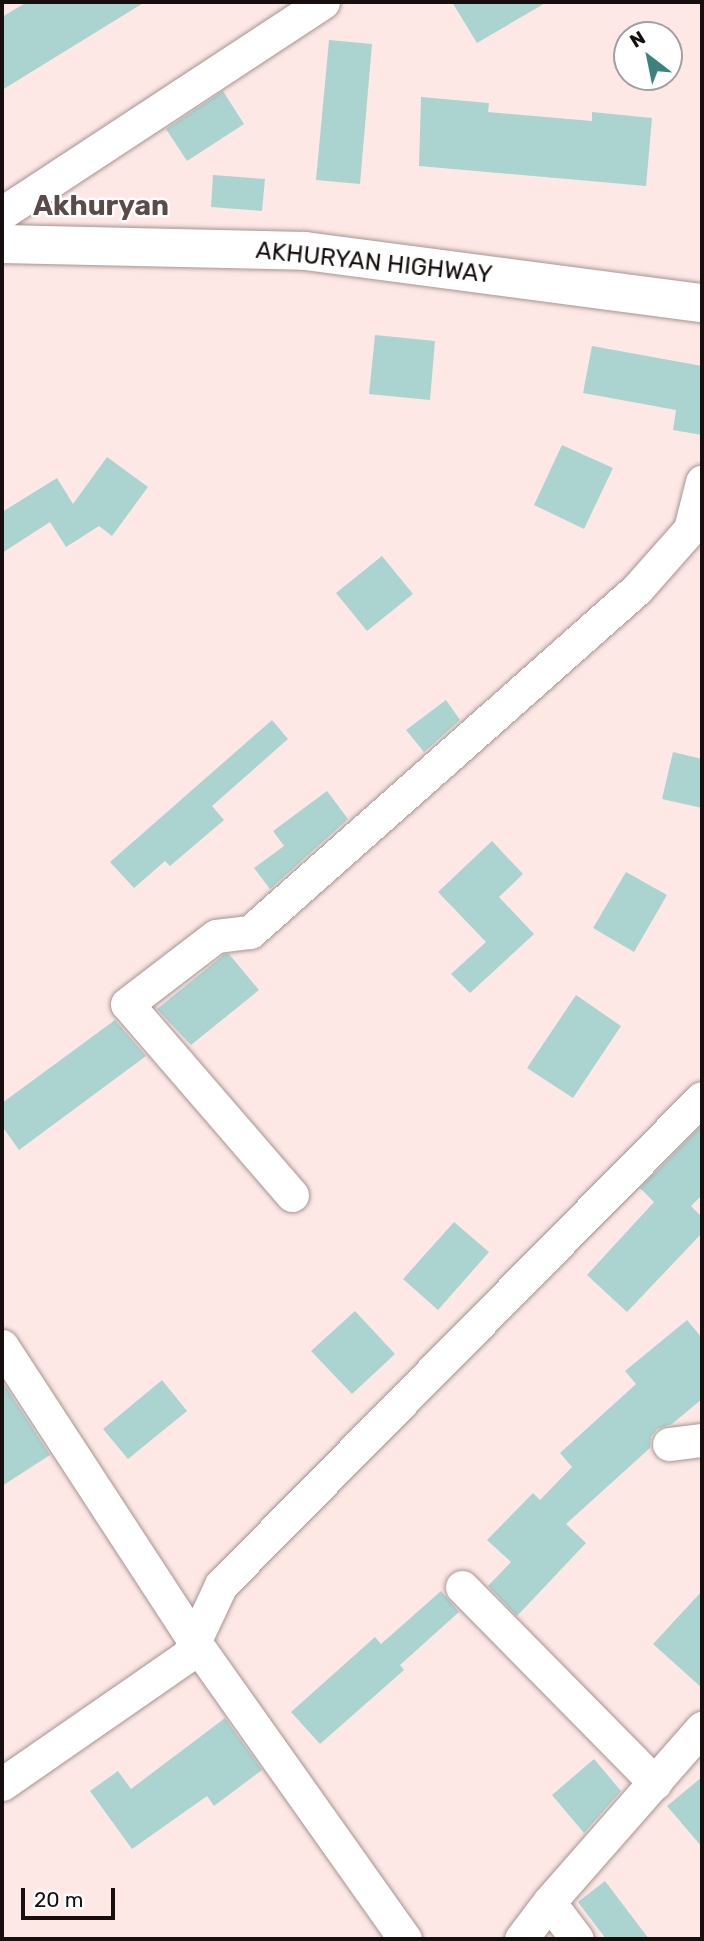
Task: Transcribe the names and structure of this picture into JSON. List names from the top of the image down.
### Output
{
  "streets": {
    "main road": ["AKHURYAN HIGHWAY"]
  },
  "districts": ["Akhuryan"],
  "scale_bar": "20 m",
  "north": "top left"
}
